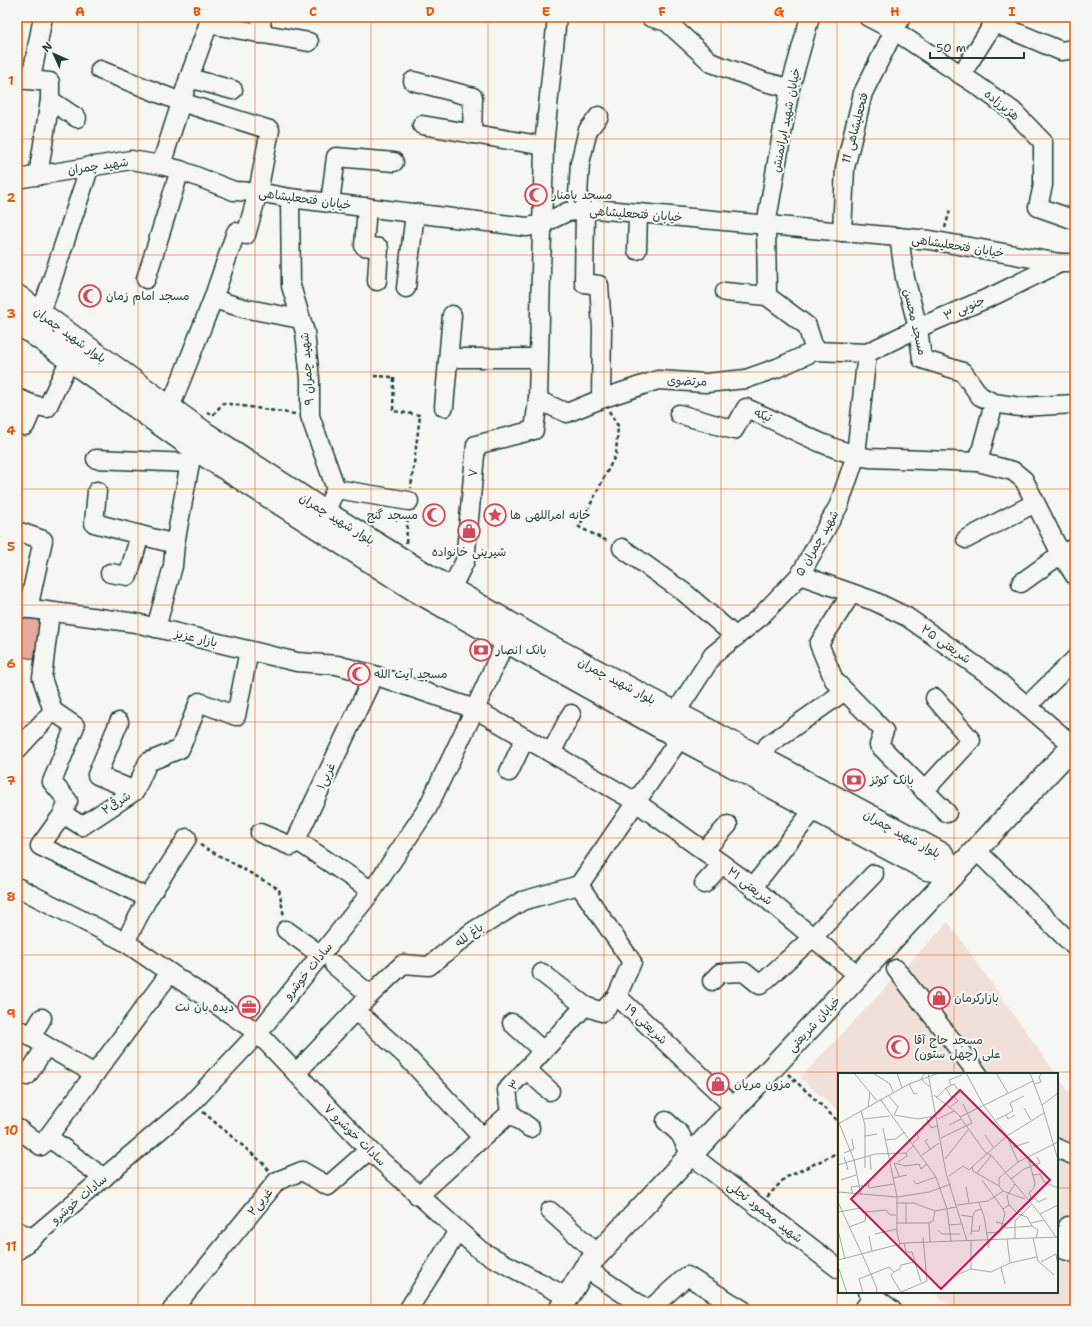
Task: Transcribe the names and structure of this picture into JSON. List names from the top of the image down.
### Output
{
  "streets": {
    "main road": ["بلوار شهید چمران", "خیابان شریعتی"],
    "street": [
      "هژبرزاده",
      "خیابان شهید ایرانمنش",
      "فتحعلیشاهی 11",
      "شهید چمران",
      "خیابان فتحعلیشاهی",
      "۳ جنوبی",
      "مسجد محسن",
      "شهید چمران ۹",
      "مرتضوی",
      "تیکه",
      "۷",
      "شهید چمران ۵",
      "بازار عزیز",
      "شریعتی ۲۵",
      "غربی۱",
      "شرقی۲",
      "شریعتی ۲۱",
      "باغ لله",
      "سادات خوشرو",
      "شریعتی ۱۹",
      "۳",
      "سادات خوشرو ۷",
      "غربی۲",
      "شهید محمود تجلی"
    ]
  },
  "crossings": [
    ["هژبرزاده", "فتحعلیشاهی 11"],
    ["خیابان شهید ایرانمنش", "خیابان فتحعلیشاهی"],
    ["فتحعلیشاهی 11", "خیابان فتحعلیشاهی"],
    ["شهید چمران", "خیابان فتحعلیشاهی"],
    ["خیابان فتحعلیشاهی", "۳ جنوبی"],
    ["خیابان فتحعلیشاهی", "مسجد محسن"],
    ["خیابان فتحعلیشاهی", "شهید چمران ۹"],
    ["۳ جنوبی", "مسجد محسن"],
    ["۳ جنوبی", "شهید چمران ۵"],
    ["بلوار شهید چمران", "۷"],
    ["بلوار شهید چمران", "شهید چمران ۵"],
    ["بلوار شهید چمران", "سادات خوشرو"],
    ["بلوار شهید چمران", "خیابان شریعتی"],
    ["مرتضوی", "۷"],
    ["تیکه", "شهید چمران ۵"],
    ["شهید چمران ۵", "شریعتی ۲۵"],
    ["بازار عزیز", "غربی۱"],
    ["بازار عزیز", "شرقی۲"],
    ["بازار عزیز", "شریعتی ۲۱"],
    ["بازار عزیز", "سادات خوشرو"],
    ["شریعتی ۲۵", "خیابان شریعتی"],
    ["شریعتی ۲۱", "خیابان شریعتی"],
    ["باغ لله", "شریعتی ۱۹"],
    ["باغ لله", "سادات خوشرو ۷"],
    ["سادات خوشرو", "سادات خوشرو ۷"],
    ["شریعتی ۱۹", "خیابان شریعتی"],
    ["خیابان شریعتی", "سادات خوشرو ۷"],
    ["خیابان شریعتی", "شهید محمود تجلی"],
    ["سادات خوشرو ۷", "غربی۲"]
  ],
  "places": {
    "mosque": [
      "مسجد پامنار",
      "مسجد امام زمان",
      "مسجد گنج",
      "مسجد آیت الله",
      "مسجد حاج آقا علی (چهل ستون)"
    ],
    "place": ["خانه امراللهی ها"],
    "shop": ["شیرینی خانواده", "بازارکرمان", "مزون مریان"],
    "bank": ["بانک انصار", "بانک کوثز"],
    "office": ["دیده بان نت"]
  },
  "scale_bar": "50 m",
  "north": "top left",
  "grid": {
    "columns": [
      "A",
      "B",
      "C",
      "D",
      "E",
      "F",
      "G",
      "H",
      "I"
    ],
    "rows": [
      "1",
      "2",
      "3",
      "4",
      "5",
      "6",
      "7",
      "8",
      "9",
      "10",
      "11"
    ]
  }
}
